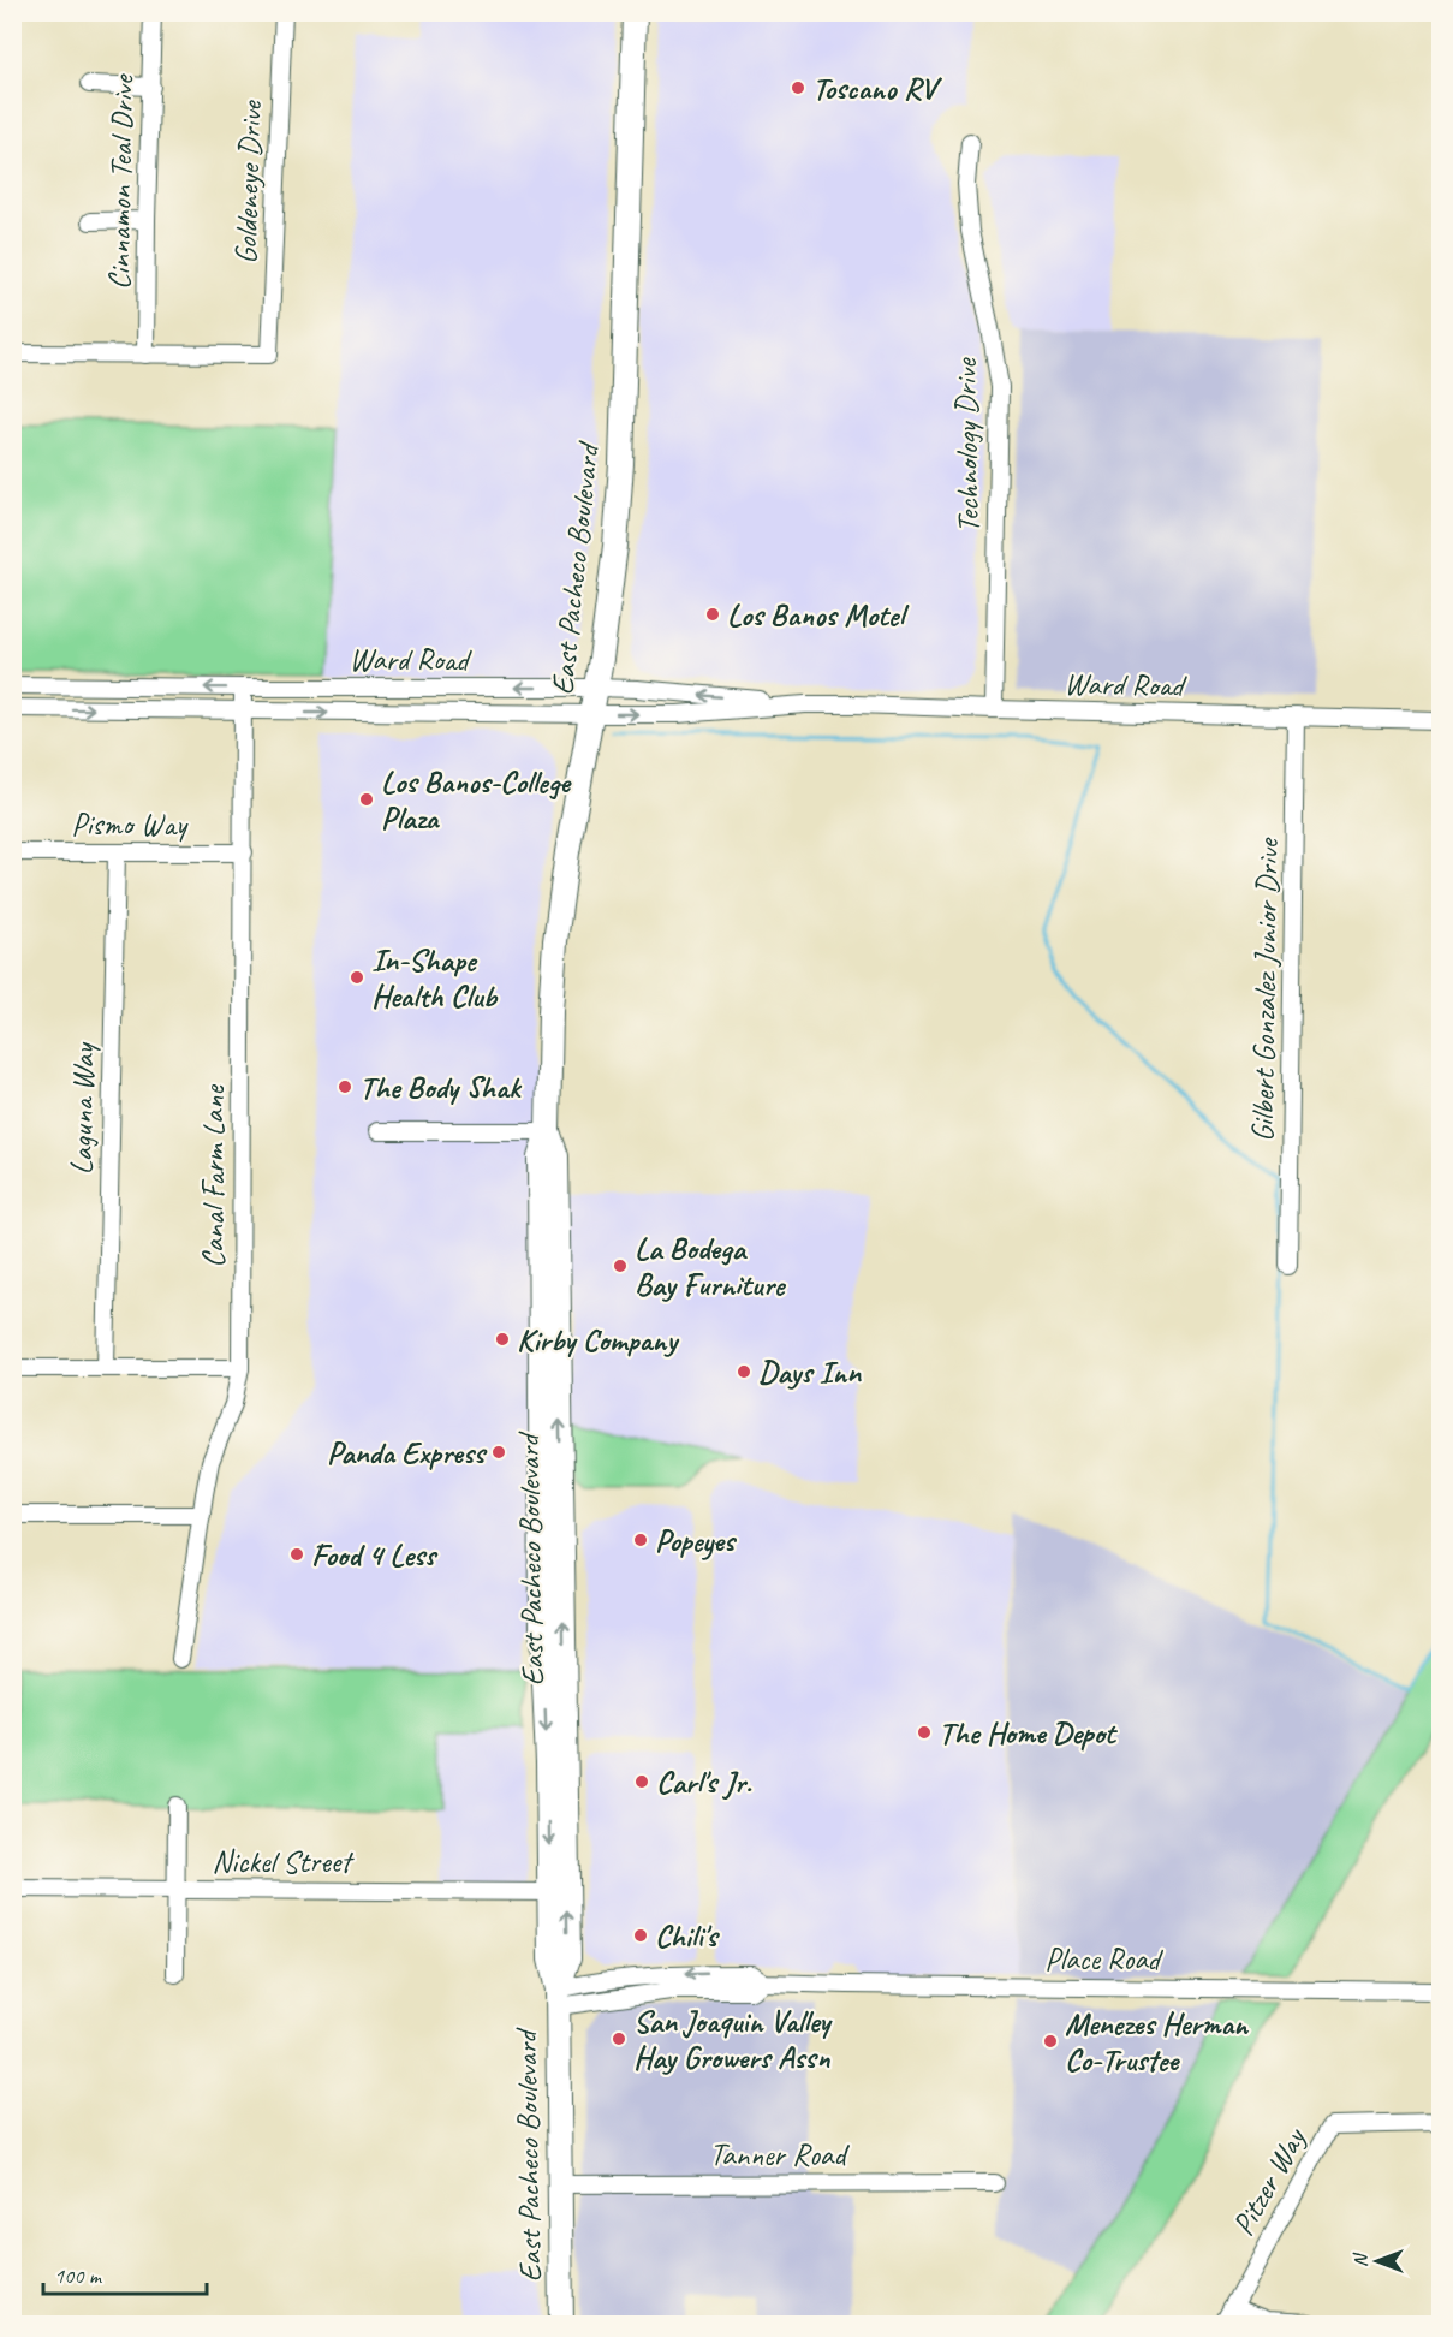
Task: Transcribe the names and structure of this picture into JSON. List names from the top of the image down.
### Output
{
  "streets": {
    "highway": ["East Pacheco Boulevard"],
    "street": [
      "Cinnamon Teal Drive",
      "Goldeneye Drive",
      "Technology Drive",
      "Ward Road",
      "Pismo Way",
      "Gilbert Gonzalez Junior Drive",
      "Laguna Way",
      "Canal Farm Lane",
      "Nickel Street",
      "Place Road",
      "Tanner Road",
      "Pitzer Way"
    ]
  },
  "crossings": [
    ["Cinnamon Teal Drive", "Goldeneye Drive"],
    ["Technology Drive", "Ward Road"],
    ["East Pacheco Boulevard", "Ward Road"],
    ["East Pacheco Boulevard", "Nickel Street"],
    ["East Pacheco Boulevard", "Place Road"],
    ["East Pacheco Boulevard", "Tanner Road"],
    ["Ward Road", "Gilbert Gonzalez Junior Drive"],
    ["Ward Road", "Canal Farm Lane"],
    ["Pismo Way", "Laguna Way"],
    ["Pismo Way", "Canal Farm Lane"]
  ],
  "places": [
    "Toscano RV",
    "Los Banos Motel",
    "Los Banos-College Plaza",
    "In-Shape Health Club",
    "The Body Shak",
    "La Bodega Bay Furniture",
    "Kirby Company",
    "Days Inn",
    "Panda Express",
    "Popeyes",
    "Food 4 Less",
    "The Home Depot",
    "Carl's Jr.",
    "Chili's",
    "San Joaquin Valley Hay Growers Assn",
    "Menezes Herman Co-Trustee"
  ],
  "scale_bar": "100 m",
  "north": "left"
}
